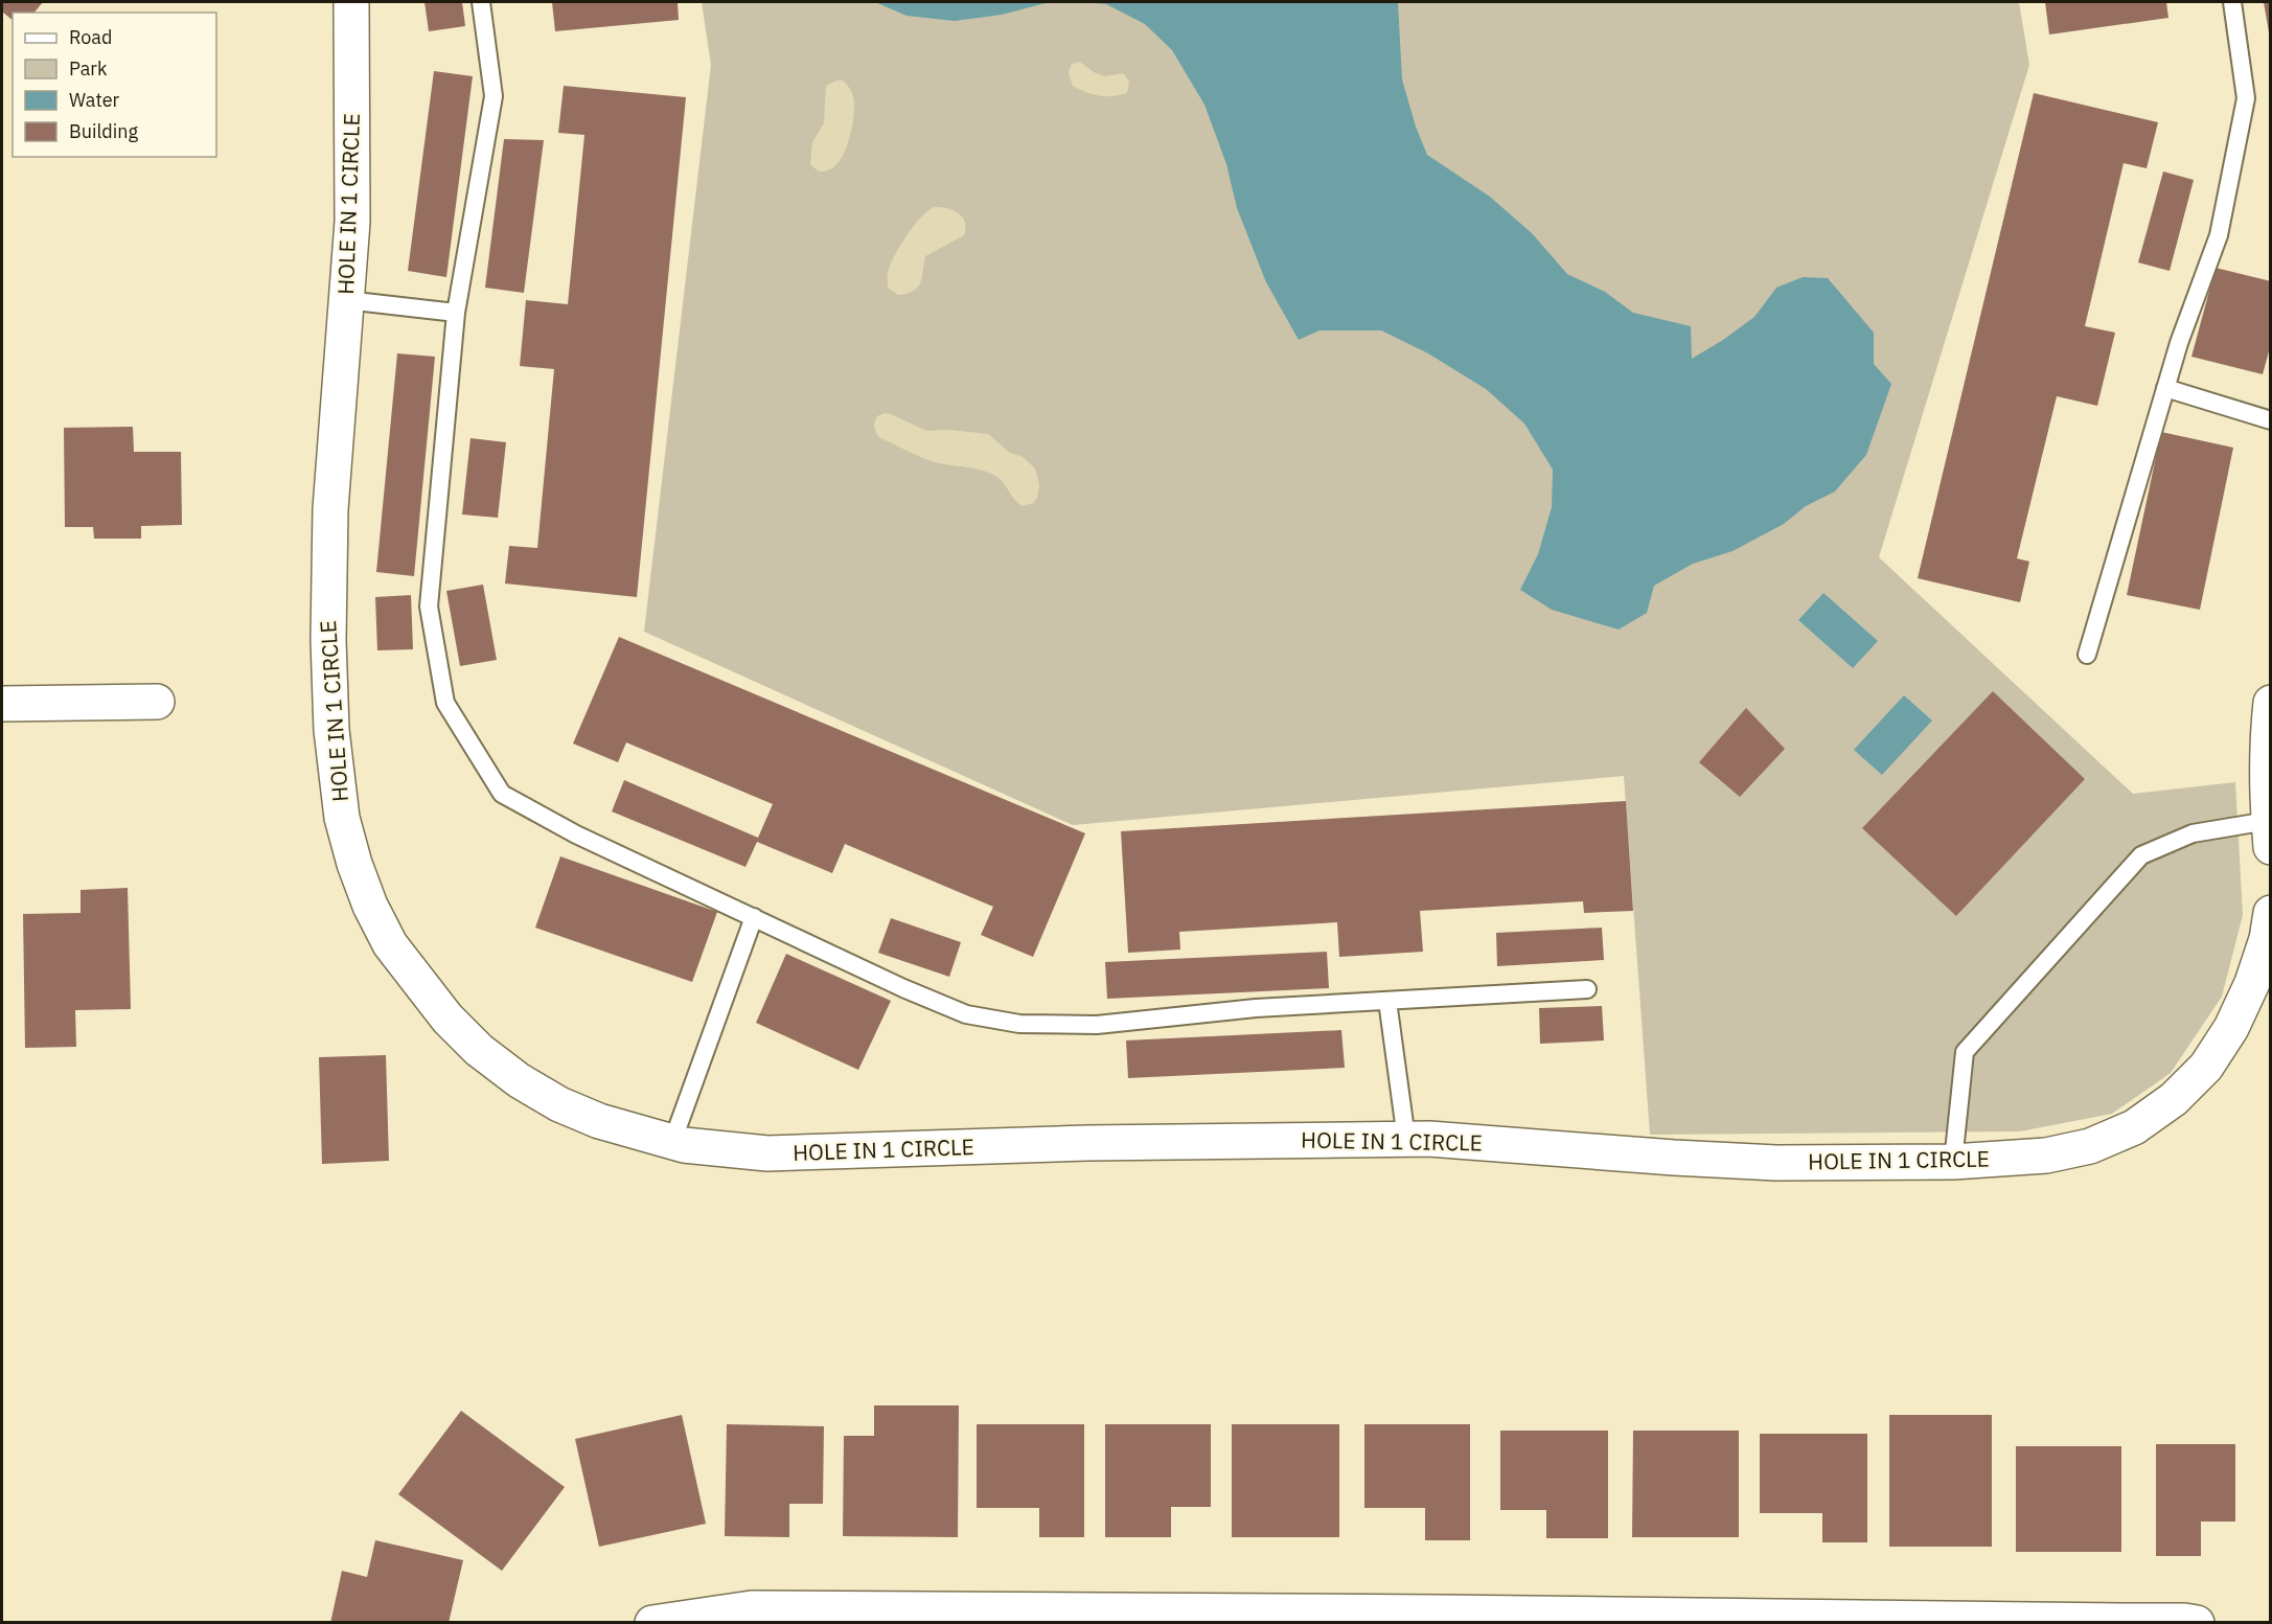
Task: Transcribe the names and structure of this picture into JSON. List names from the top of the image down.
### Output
{
  "streets": {
    "street": ["HOLE IN 1 CIRCLE"]
  },
  "legend": [
    "Road",
    "Park",
    "Water",
    "Building"
  ]
}
